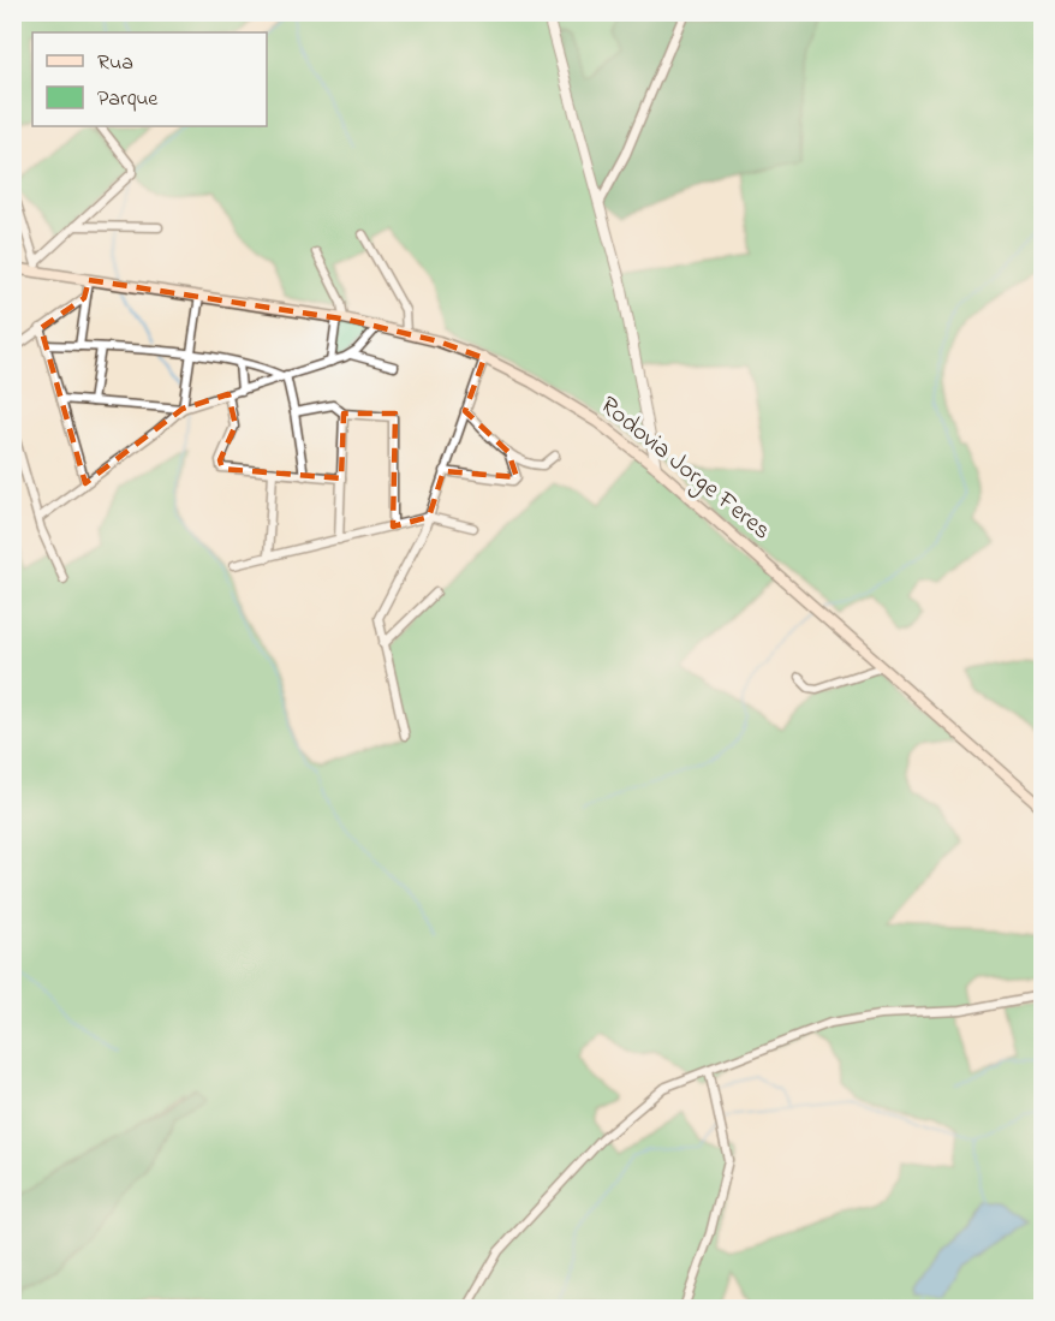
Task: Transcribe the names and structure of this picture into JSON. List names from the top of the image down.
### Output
{
  "streets": {
    "main road": ["Rodovia Jorge Feres"]
  },
  "legend": ["Rua", "Parque"]
}
